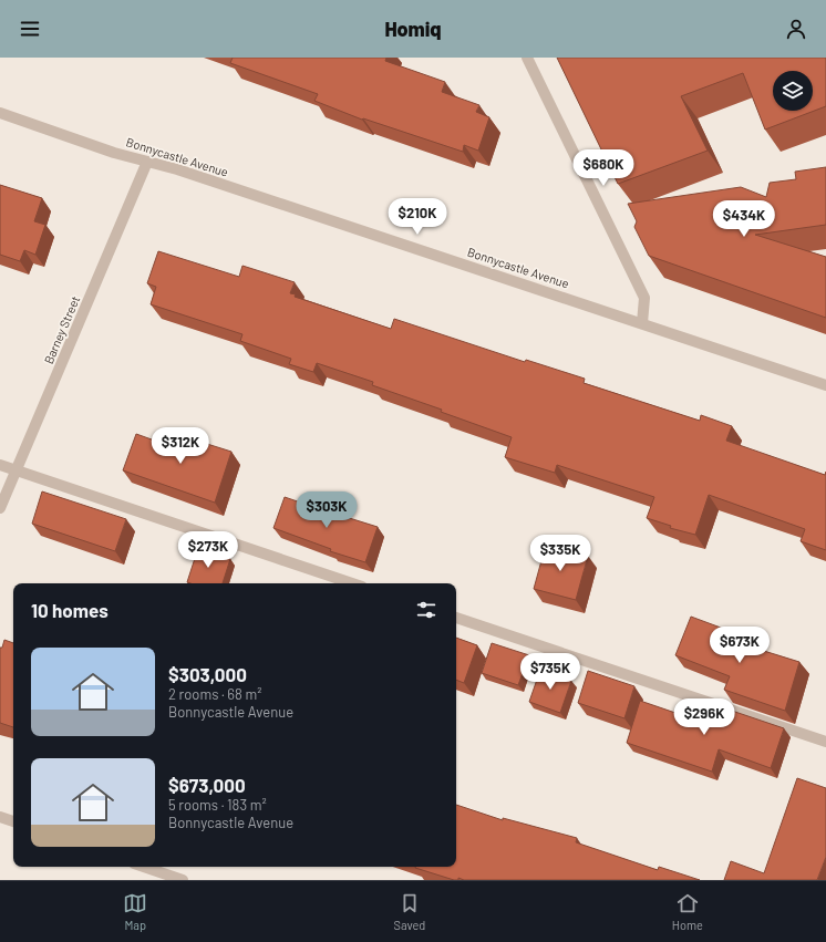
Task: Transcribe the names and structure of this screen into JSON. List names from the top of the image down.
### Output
{
  "streets": {
    "street": ["Bonnycastle Avenue", "Barney Street"]
  },
  "crossings": [
    ["Bonnycastle Avenue", "Barney Street"]
  ],
  "page": {
    "header": "Homiq",
    "price": [
      "$680K",
      "$210K",
      "$434K",
      "$312K",
      "$303K",
      "$273K",
      "$335K",
      "$673K",
      "$735K",
      "$296K"
    ],
    "heading": "10 homes",
    "list": [
      {
        "name": "$303,000",
        "note": "2 rooms · 68 m² · Bonnycastle Avenue"
      },
      {
        "name": "$673,000",
        "note": "5 rooms · 183 m² · Bonnycastle Avenue"
      }
    ],
    "tabs": ["Map", "Saved", "Home"]
  }
}
